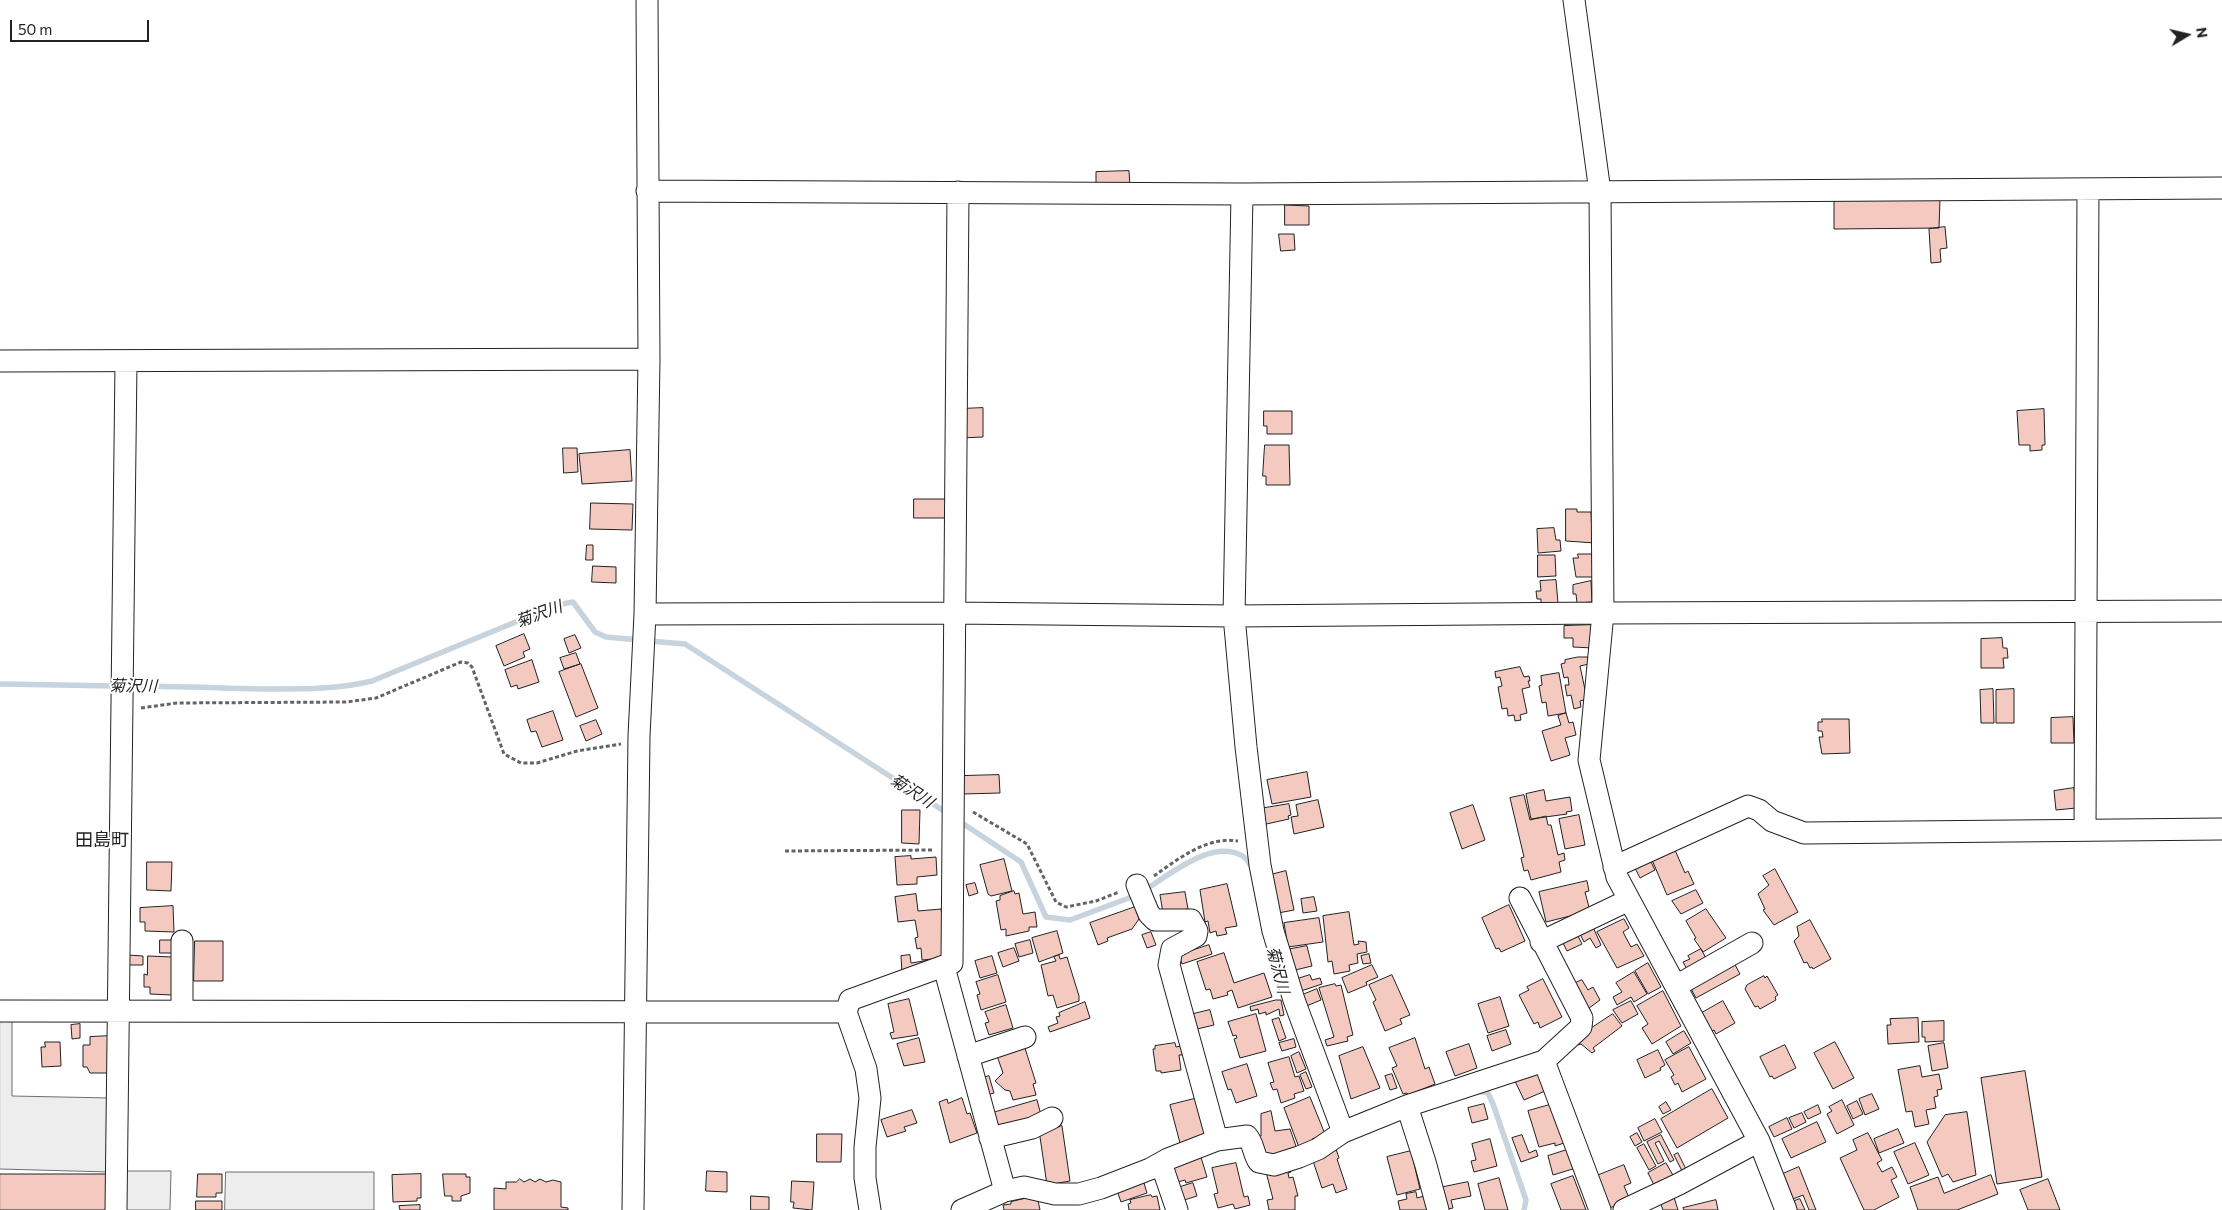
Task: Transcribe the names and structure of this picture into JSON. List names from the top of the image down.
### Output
{
  "districts": ["田島町"],
  "water": ["菊沢川"],
  "scale_bar": "50 m",
  "north": "right"
}
